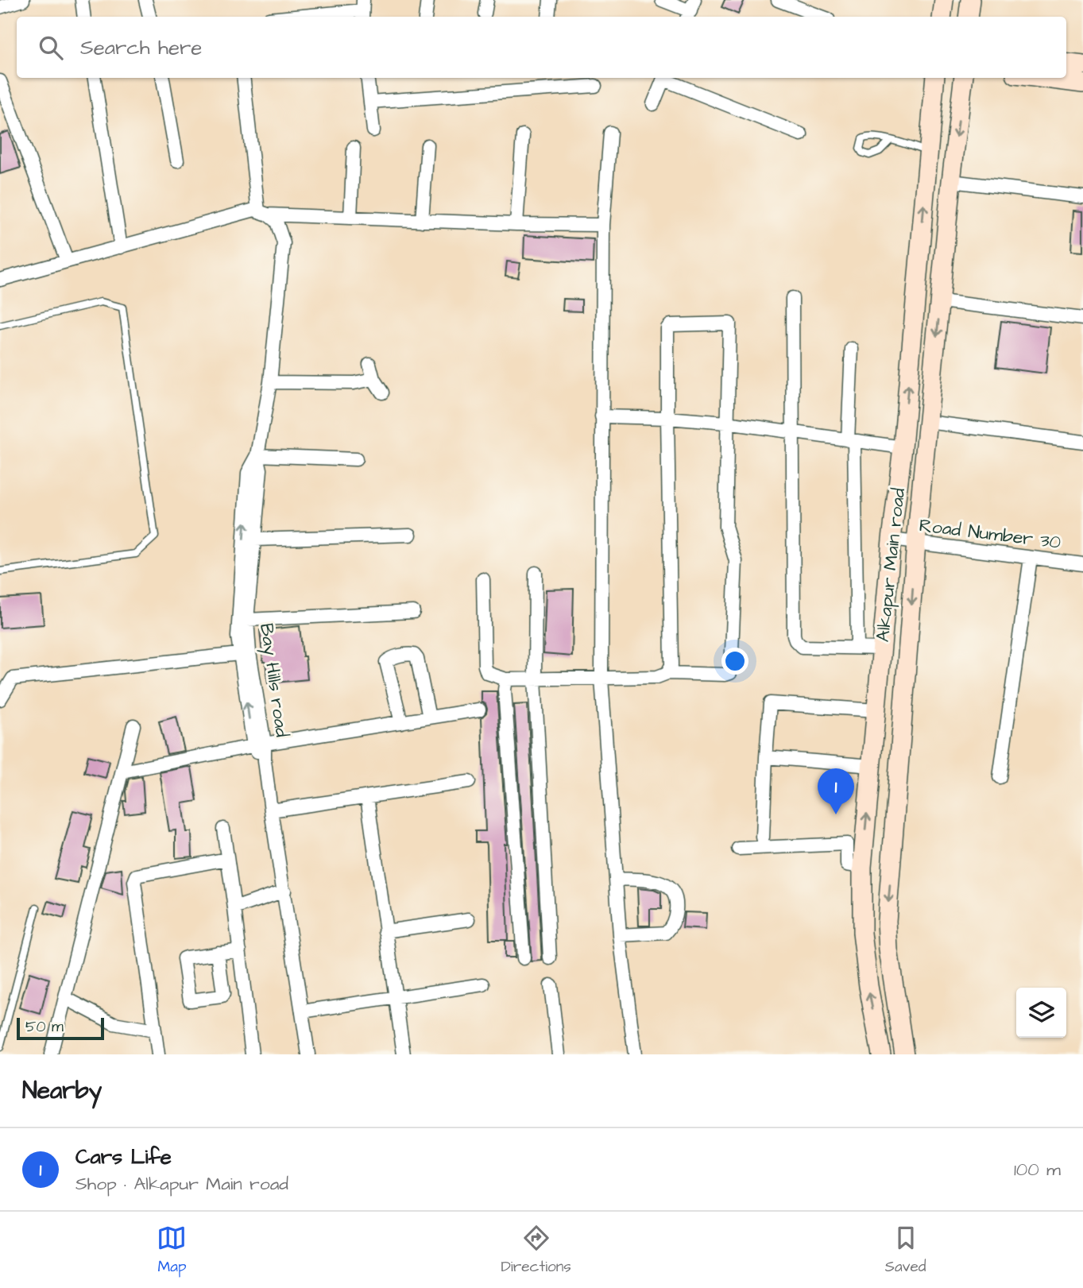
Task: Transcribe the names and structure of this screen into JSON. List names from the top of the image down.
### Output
{
  "streets": {
    "street": ["Road Number 30", "Alkapur Main road", "Bay Hills road"]
  },
  "crossings": [
    ["Road Number 30", "Alkapur Main road"]
  ],
  "scale_bar": "50 m",
  "page": {
    "search": "Search here",
    "pins": "1",
    "scale": "50 m",
    "heading": "Nearby",
    "list": [
      {
        "mark": "1",
        "name": "Cars Life",
        "note": "Shop · Alkapur Main road",
        "value": "100 m"
      }
    ],
    "nav": ["Map", "Directions", "Saved"]
  }
}
